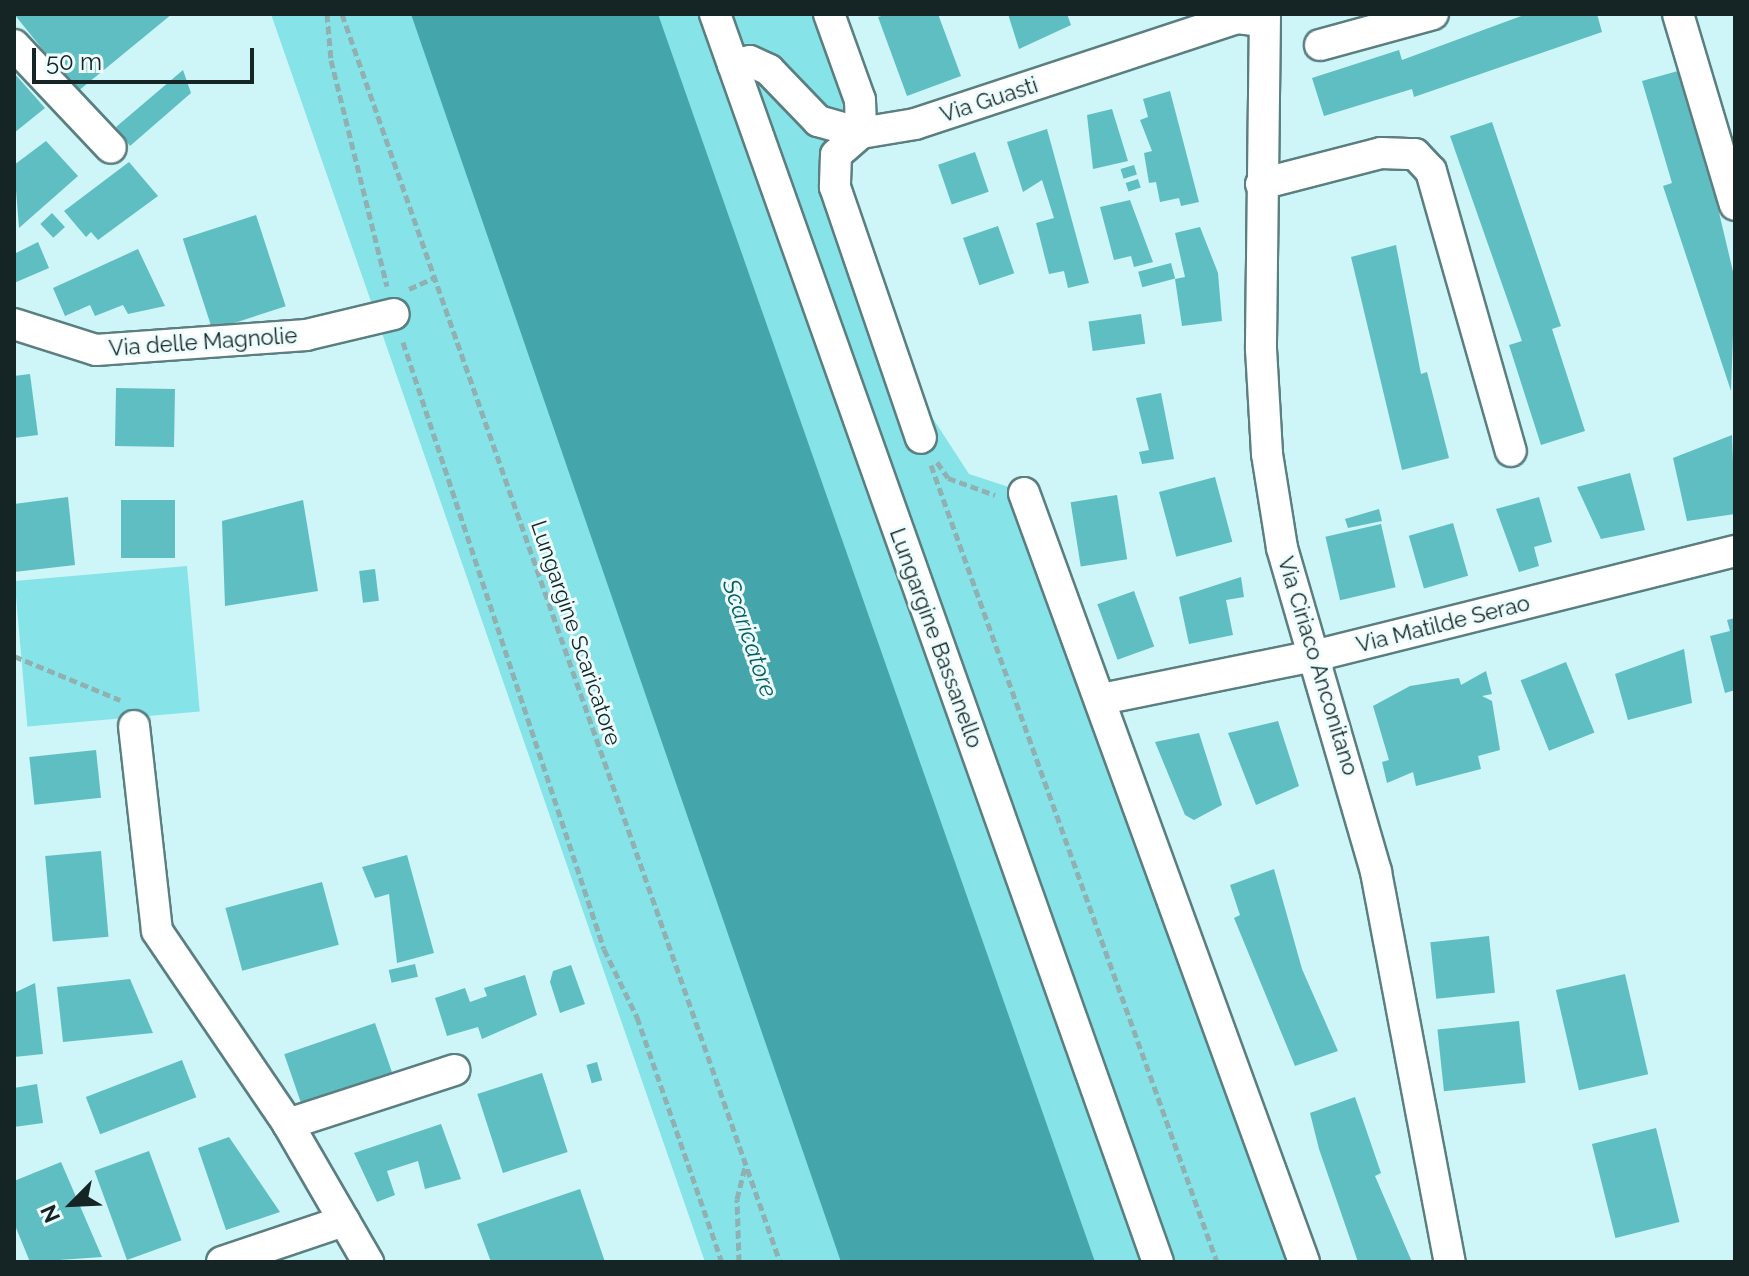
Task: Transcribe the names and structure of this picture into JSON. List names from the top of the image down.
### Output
{
  "streets": {
    "street": [
      "Via Guasti",
      "Via delle Magnolie",
      "Via Matilde Serao",
      "Lungargine Bassanello",
      "Via Ciriaco Anconitano"
    ],
    "path": ["Lungargine Scaricatore"]
  },
  "crossings": [
    ["Via Guasti", "Lungargine Bassanello"],
    ["Via Guasti", "Via Ciriaco Anconitano"],
    ["Via Matilde Serao", "Via Ciriaco Anconitano"]
  ],
  "water": ["Scaricatore"],
  "scale_bar": "50 m",
  "north": "bottom left"
}
